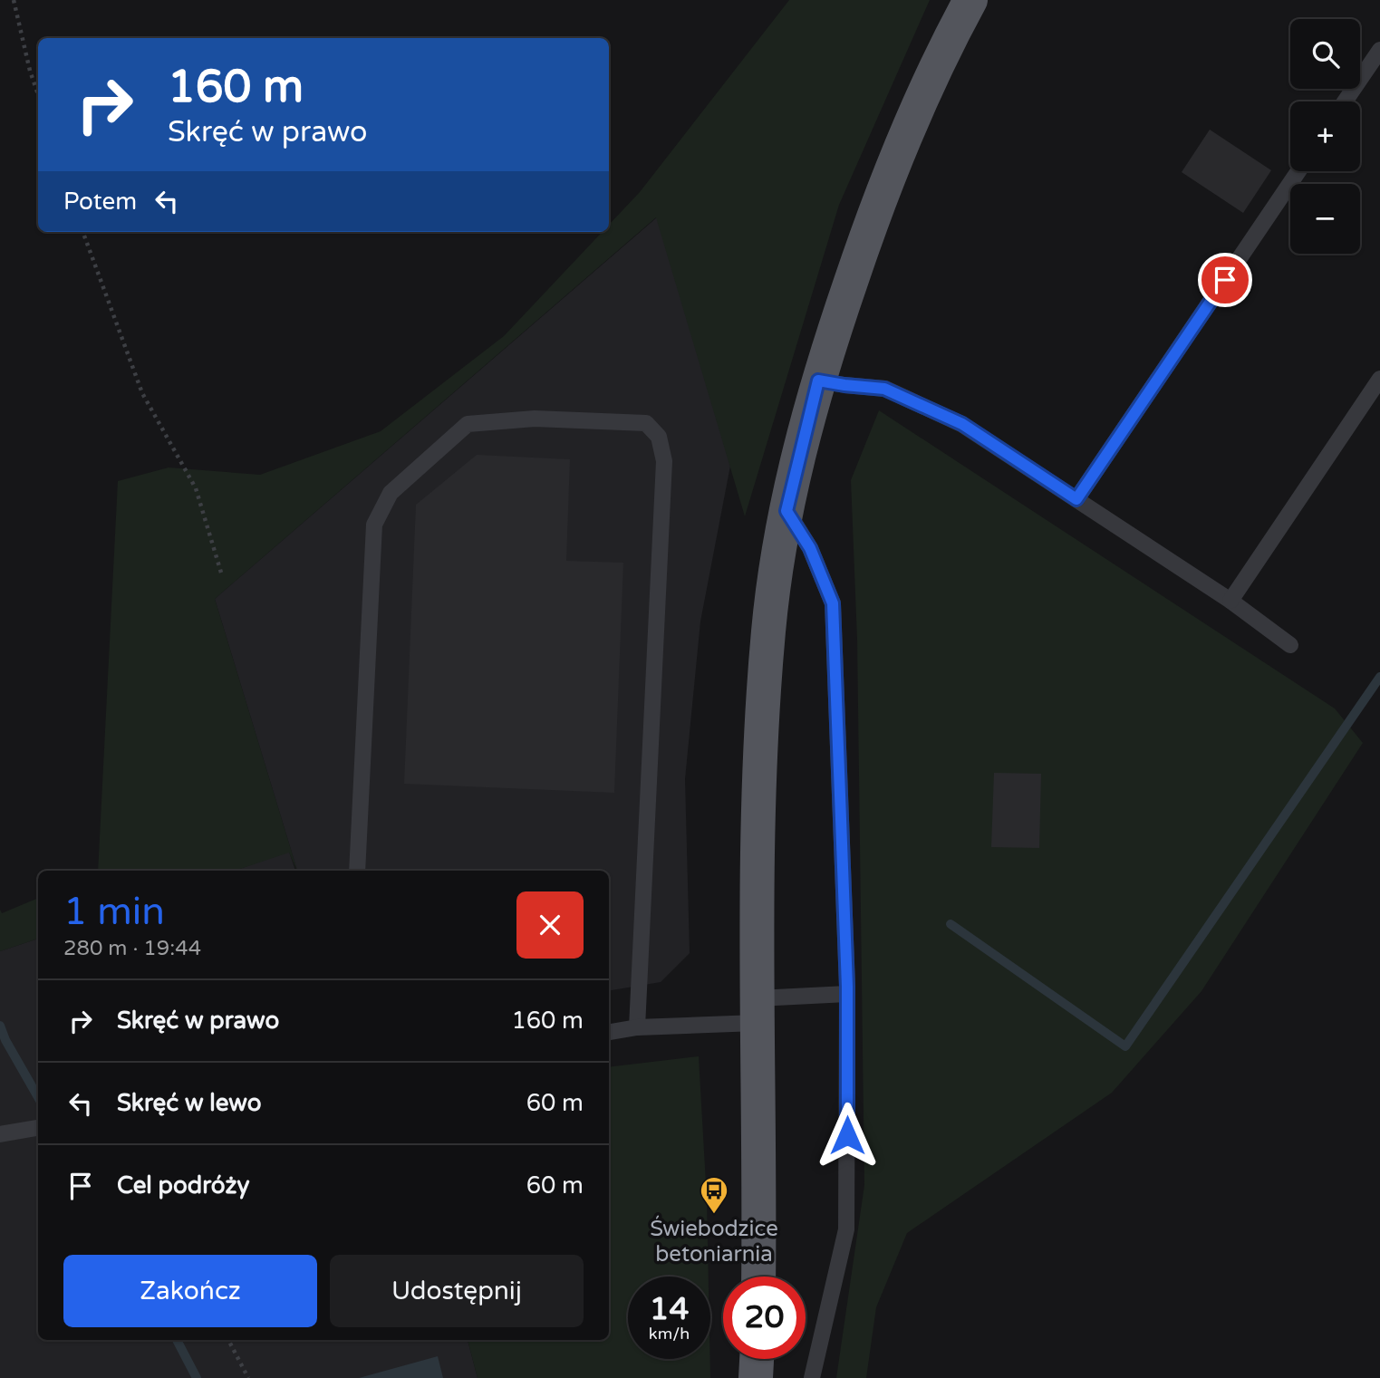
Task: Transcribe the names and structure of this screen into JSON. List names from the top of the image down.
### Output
{
  "places": {
    "bus stop": ["Świebodzice betoniarnia"]
  },
  "page": {
    "map_buttons": ["+", "−"],
    "turn": ["160 m", "Skręć w prawo"],
    "then": "Potem",
    "heading": ["1 min", "280 m · 19:44"],
    "list": [
      {
        "name": "Skręć w prawo",
        "value": "160 m"
      },
      {
        "name": "Skręć w lewo",
        "value": "60 m"
      },
      {
        "name": "Cel podróży",
        "value": "60 m"
      }
    ],
    "buttons": ["Zakończ", "Udostępnij"],
    "speed": "14 km/h",
    "limit": "20"
  }
}
